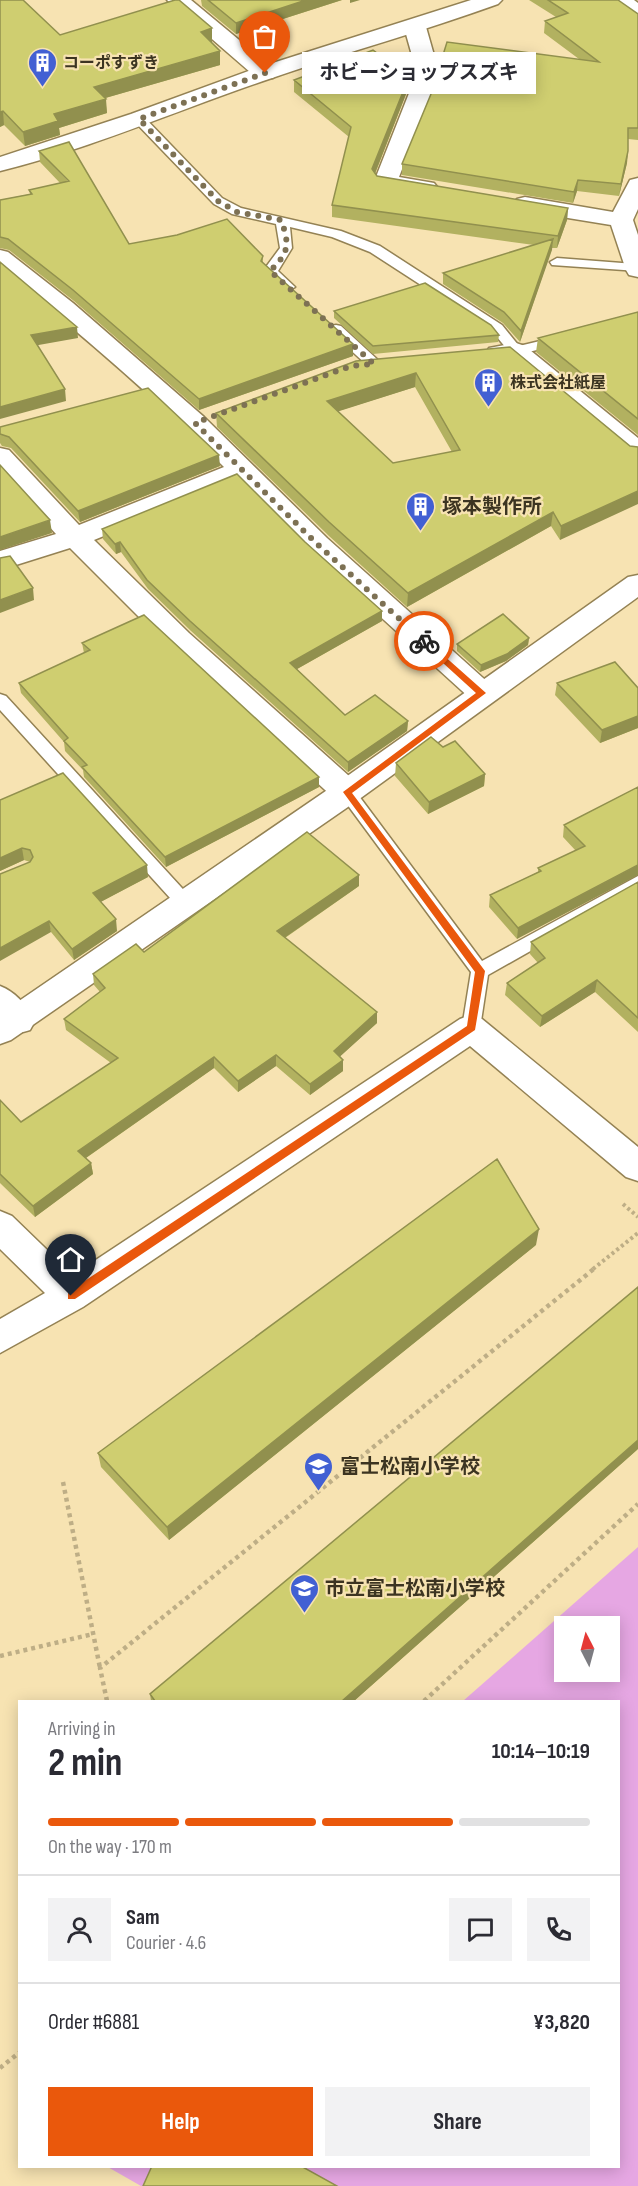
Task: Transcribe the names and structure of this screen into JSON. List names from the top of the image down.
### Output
{
  "places": {
    "other": ["ホビーショップスズキ"],
    "building": ["コーポすずき", "株式会社紙屋", "塚本製作所"],
    "school or university": ["富士松南小学校", "市立富士松南小学校"]
  },
  "north": "top",
  "page": {
    "bubble": "ホビーショップスズキ",
    "heading": ["2 min", "Arriving in", "10:14–10:19"],
    "panel": [
      "Sam",
      "Courier · 4.6",
      "Order #6881",
      "¥3,820"
    ],
    "bar": "On the way · 170 m",
    "buttons": ["Help", "Share"]
  }
}
